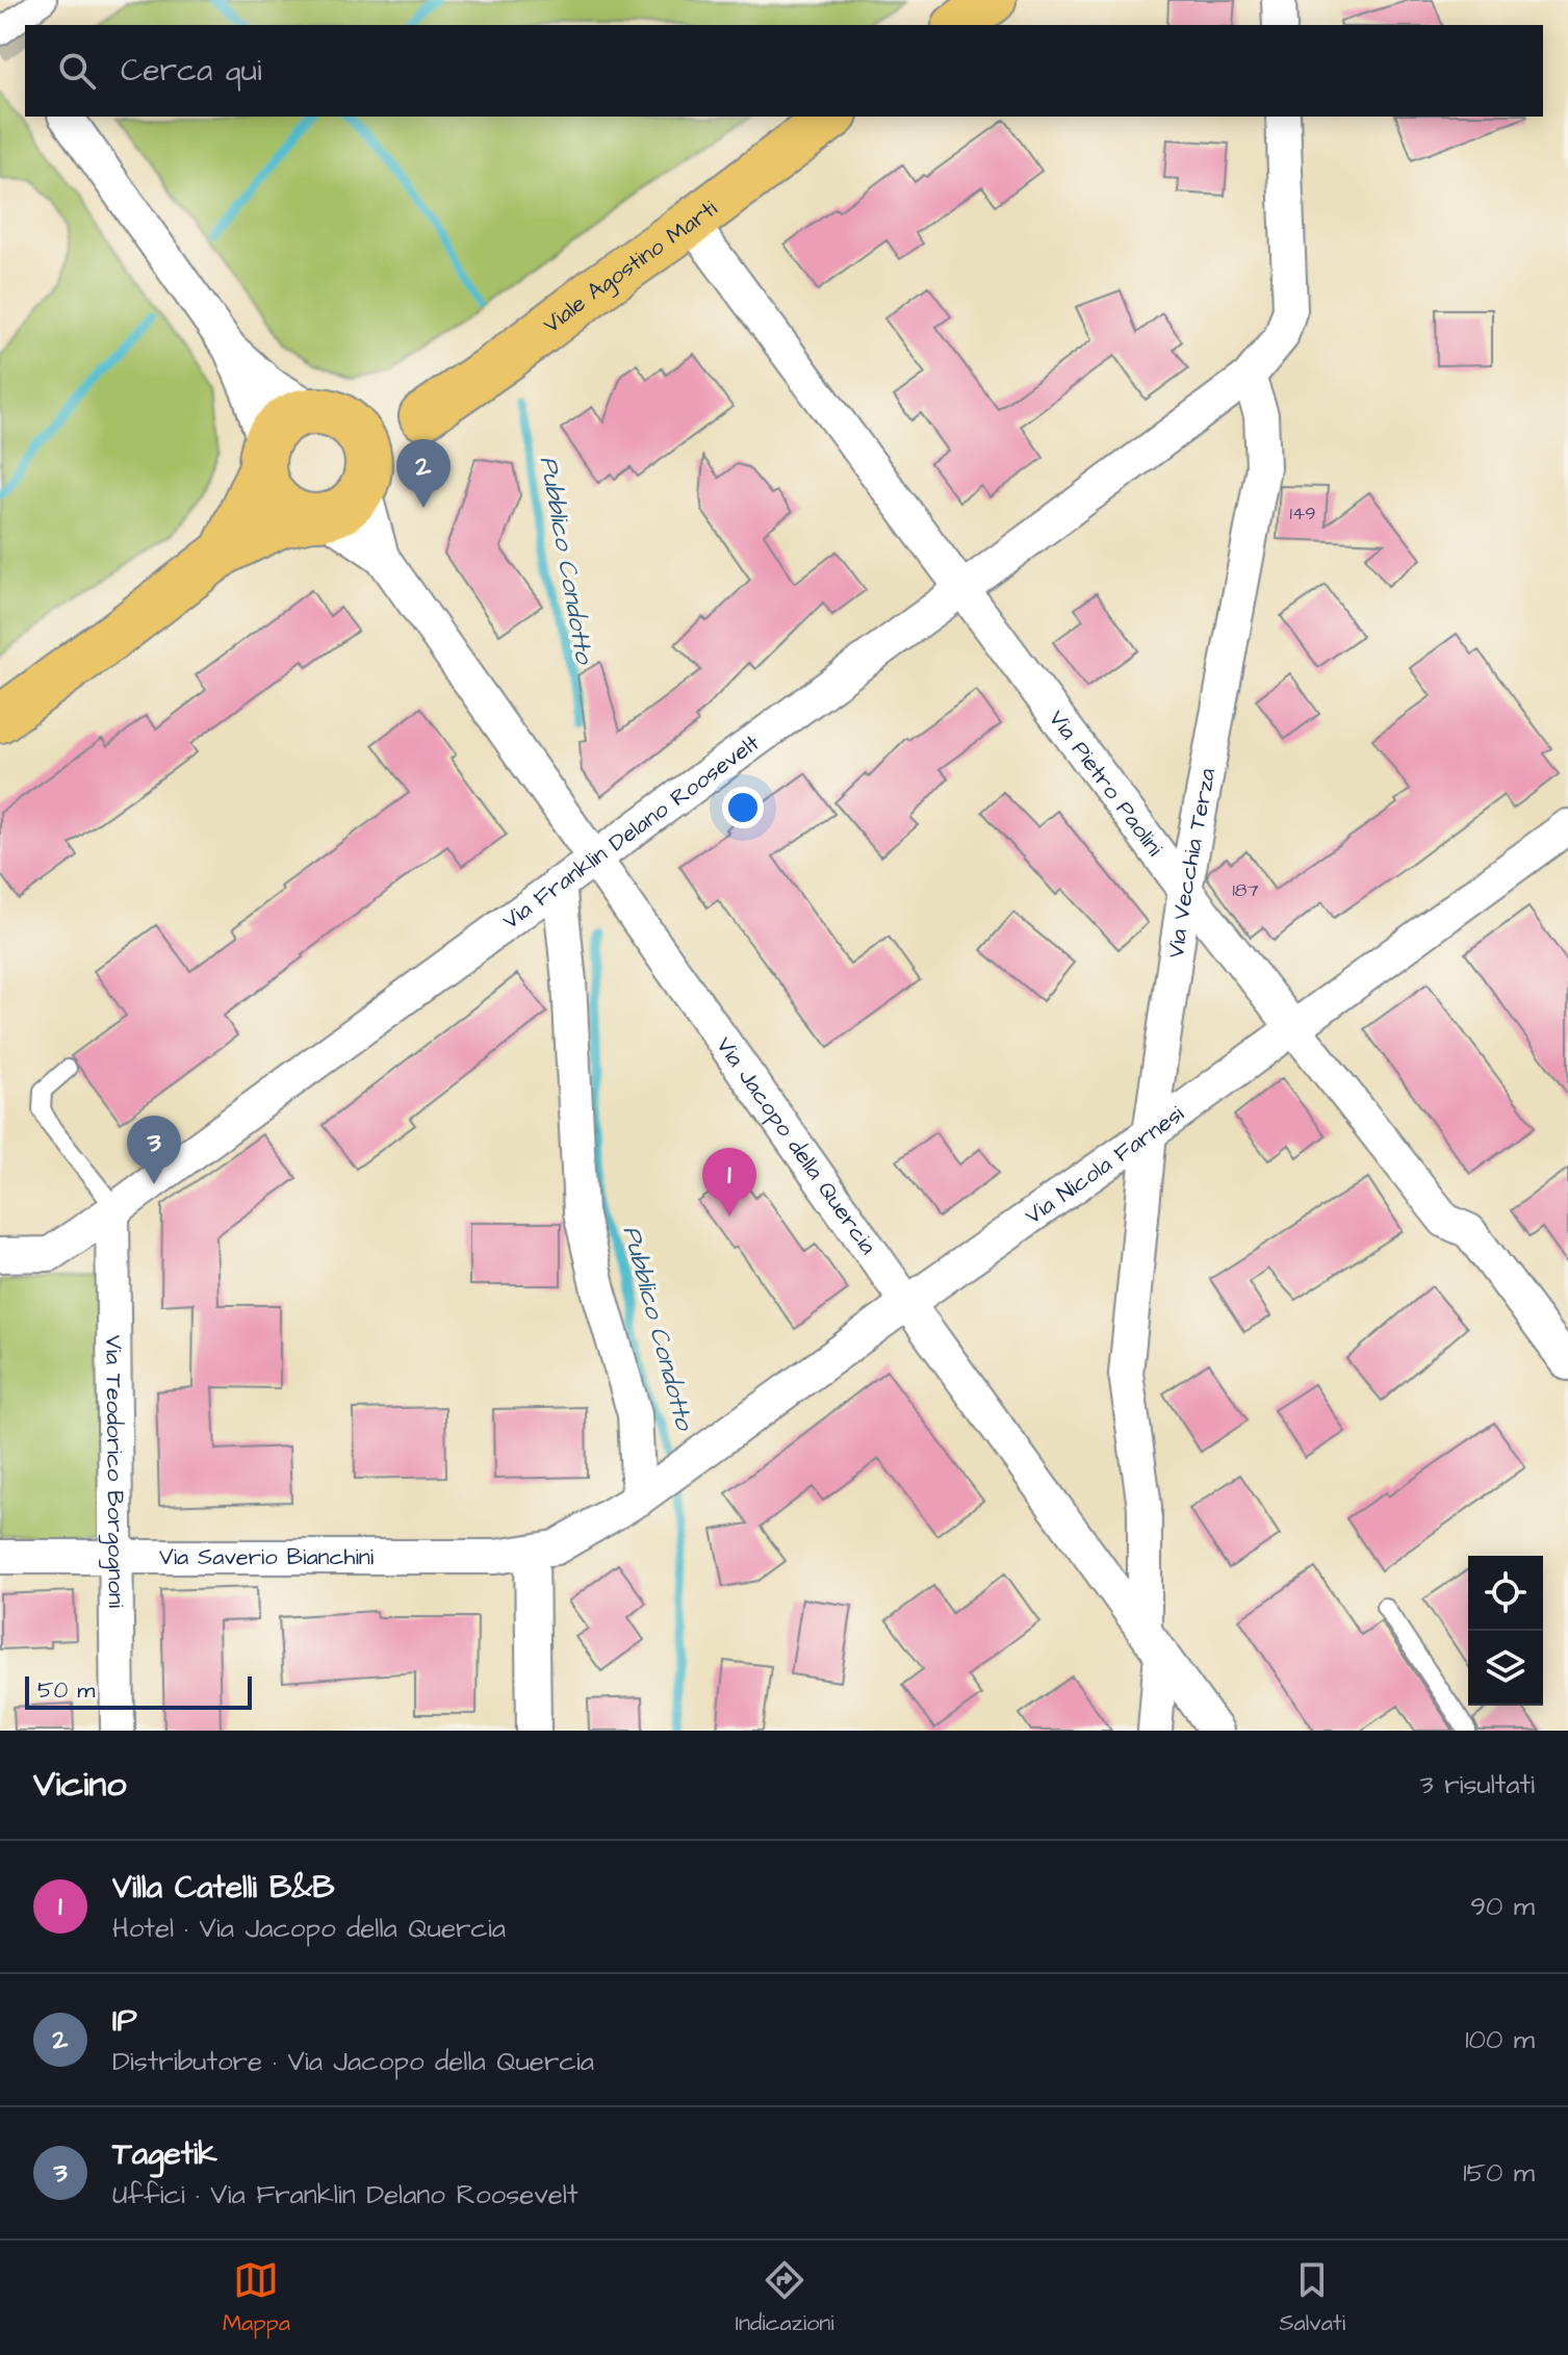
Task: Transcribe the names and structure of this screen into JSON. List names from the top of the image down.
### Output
{
  "streets": {
    "main road": ["Viale Agostino Marti"],
    "street": [
      "Via Pietro Paolini",
      "Via Franklin Delano Roosevelt",
      "Via Vecchia Terza",
      "Via Jacopo della Quercia",
      "Via Nicola Farnesi",
      "Via Teodorico Borgognoni",
      "Via Saverio Bianchini"
    ]
  },
  "crossings": [
    ["Viale Agostino Marti", "Via Pietro Paolini"],
    ["Viale Agostino Marti", "Via Jacopo della Quercia"],
    ["Via Pietro Paolini", "Via Franklin Delano Roosevelt"],
    ["Via Pietro Paolini", "Via Vecchia Terza"],
    ["Via Pietro Paolini", "Via Nicola Farnesi"],
    ["Via Franklin Delano Roosevelt", "Via Vecchia Terza"],
    ["Via Franklin Delano Roosevelt", "Via Jacopo della Quercia"],
    ["Via Franklin Delano Roosevelt", "Via Teodorico Borgognoni"],
    ["Via Vecchia Terza", "Via Jacopo della Quercia"],
    ["Via Vecchia Terza", "Via Nicola Farnesi"],
    ["Via Jacopo della Quercia", "Via Nicola Farnesi"],
    ["Via Nicola Farnesi", "Via Saverio Bianchini"],
    ["Via Teodorico Borgognoni", "Via Saverio Bianchini"]
  ],
  "water": ["Pubblico Condotto"],
  "house_numbers": ["149", "187"],
  "scale_bar": "50 m",
  "page": {
    "search": "Cerca qui",
    "pins": ["2", "3", "1"],
    "scale": "50 m",
    "heading": ["Vicino", "3 risultati"],
    "list": [
      {
        "mark": "1",
        "name": "Villa Catelli B&B",
        "note": "Hotel · Via Jacopo della Quercia",
        "value": "90 m"
      },
      {
        "mark": "2",
        "name": "IP",
        "note": "Distributore · Via Jacopo della Quercia",
        "value": "100 m"
      },
      {
        "mark": "3",
        "name": "Tagetik",
        "note": "Uffici · Via Franklin Delano Roosevelt",
        "value": "150 m"
      }
    ],
    "nav": ["Mappa", "Indicazioni", "Salvati"]
  }
}
